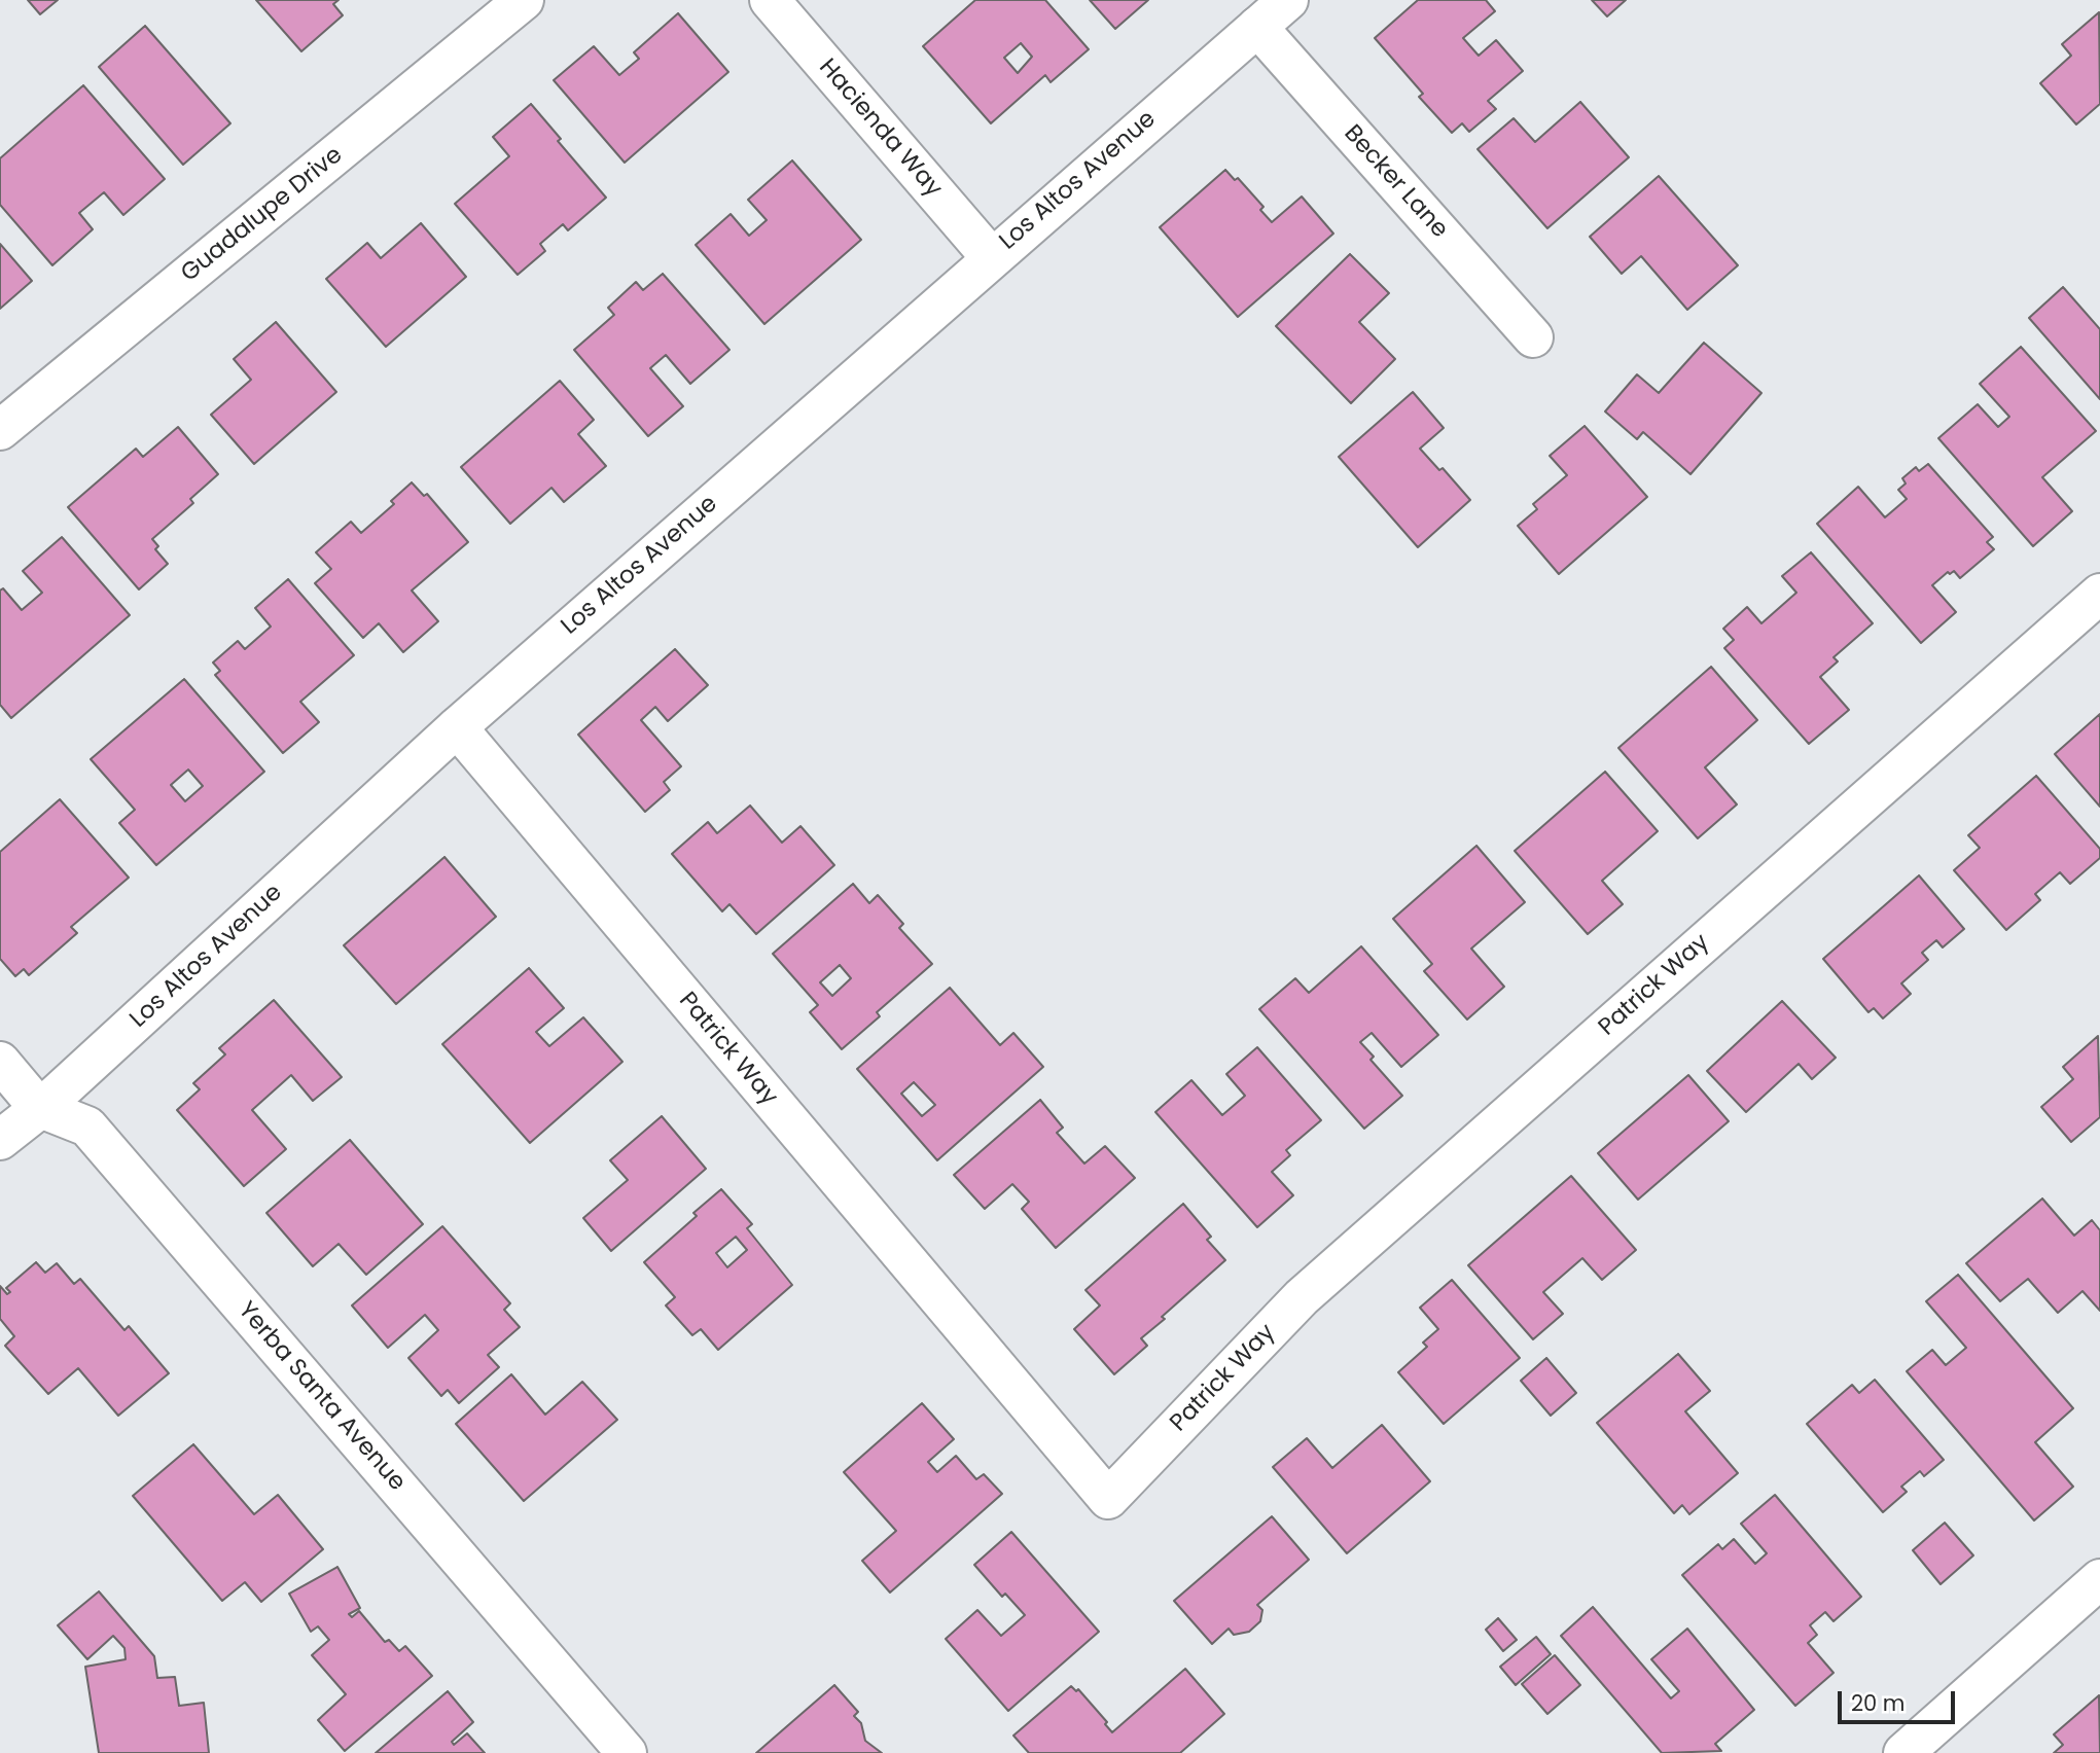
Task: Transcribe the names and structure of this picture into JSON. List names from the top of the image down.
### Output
{
  "streets": {
    "street": [
      "Hacienda Way",
      "Los Altos Avenue",
      "Becker Lane",
      "Guadalupe Drive",
      "Patrick Way",
      "Yerba Santa Avenue"
    ]
  },
  "crossings": [
    ["Hacienda Way", "Los Altos Avenue"],
    ["Los Altos Avenue", "Becker Lane"],
    ["Los Altos Avenue", "Patrick Way"],
    ["Los Altos Avenue", "Yerba Santa Avenue"]
  ],
  "scale_bar": "20 m"
}
